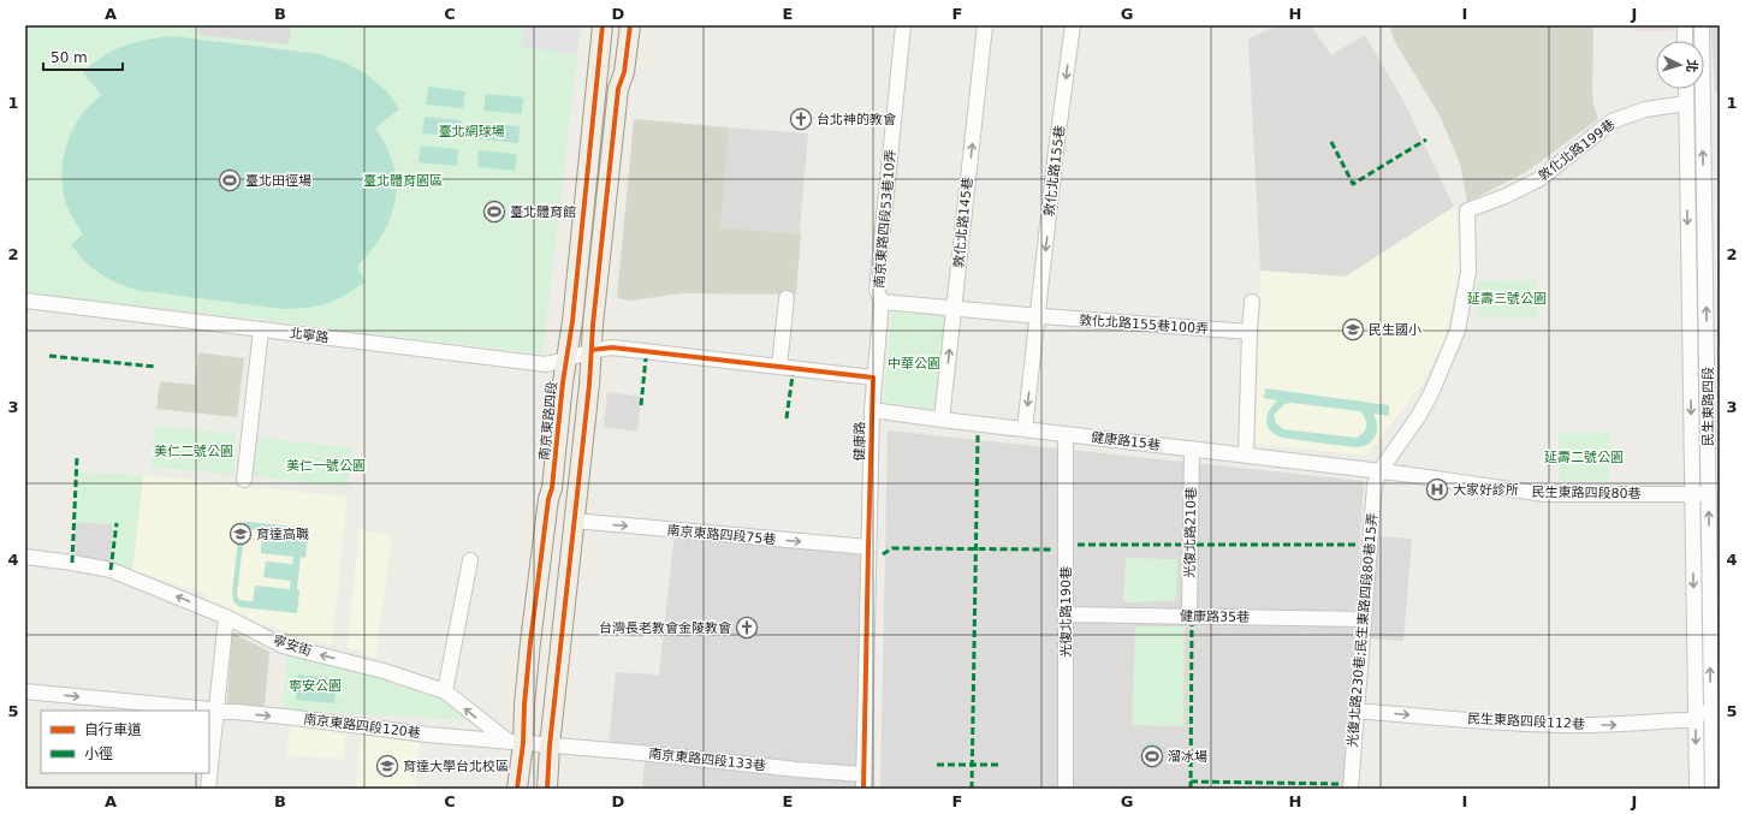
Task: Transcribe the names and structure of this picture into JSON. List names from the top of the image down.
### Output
{
  "streets": {
    "main road": ["南京東路四段"],
    "street": [
      "敦化北路199巷",
      "敦化北路155巷",
      "南京東路四段53巷10弄",
      "敦化北路145巷",
      "敦化北路155巷100弄",
      "北寧路",
      "民生東路四段",
      "健康路",
      "健康路15巷",
      "民生東路四段80巷",
      "光復北路210巷",
      "南京東路四段75巷",
      "光復北路190巷",
      "健康路35巷",
      "光復北路230巷;民生東路四段80巷15弄",
      "寧安街",
      "民生東路四段112巷",
      "南京東路四段120巷",
      "南京東路四段133巷"
    ]
  },
  "crossings": [
    ["敦化北路199巷", "民生東路四段"],
    ["敦化北路199巷", "健康路15巷"],
    ["敦化北路199巷", "民生東路四段80巷"],
    ["敦化北路199巷", "光復北路230巷;民生東路四段80巷15弄"],
    ["敦化北路155巷", "敦化北路155巷100弄"],
    ["敦化北路155巷", "健康路15巷"],
    ["南京東路四段53巷10弄", "健康路"],
    ["敦化北路145巷", "健康路15巷"],
    ["北寧路", "南京東路四段"],
    ["民生東路四段", "民生東路四段80巷"],
    ["民生東路四段", "民生東路四段112巷"],
    ["南京東路四段", "寧安街"],
    ["南京東路四段", "南京東路四段120巷"],
    ["健康路", "健康路15巷"],
    ["健康路", "南京東路四段75巷"],
    ["健康路", "南京東路四段133巷"],
    ["健康路15巷", "民生東路四段80巷"],
    ["健康路15巷", "光復北路210巷"],
    ["健康路15巷", "光復北路190巷"],
    ["健康路15巷", "光復北路230巷;民生東路四段80巷15弄"],
    ["民生東路四段80巷", "光復北路230巷;民生東路四段80巷15弄"],
    ["光復北路210巷", "健康路35巷"],
    ["光復北路190巷", "健康路35巷"],
    ["健康路35巷", "光復北路230巷;民生東路四段80巷15弄"],
    ["光復北路230巷;民生東路四段80巷15弄", "民生東路四段112巷"],
    ["寧安街", "南京東路四段120巷"]
  ],
  "one_way": [
    "敦化北路155巷",
    "敦化北路145巷",
    "南京東路四段75巷",
    "寧安街",
    "民生東路四段112巷",
    "南京東路四段120巷"
  ],
  "parks": [
    "臺北網球場",
    "臺北體育園區",
    "延壽三號公園",
    "中華公園",
    "美仁二號公園",
    "延壽二號公園",
    "美仁一號公園",
    "寧安公園"
  ],
  "places": {
    "church": ["台北神的教會", "台灣長老教會金陵教會"],
    "sports": ["臺北田徑場", "臺北體育館", "溜冰場"],
    "school or university": ["民生國小", "育達高職", "育達大學台北校區"],
    "hospital": ["大家好診所"]
  },
  "legend": ["自行車道", "小徑"],
  "scale_bar": "50 m",
  "north": "right",
  "grid": {
    "columns": [
      "A",
      "B",
      "C",
      "D",
      "E",
      "F",
      "G",
      "H",
      "I",
      "J"
    ],
    "rows": [
      "1",
      "2",
      "3",
      "4",
      "5"
    ]
  }
}
